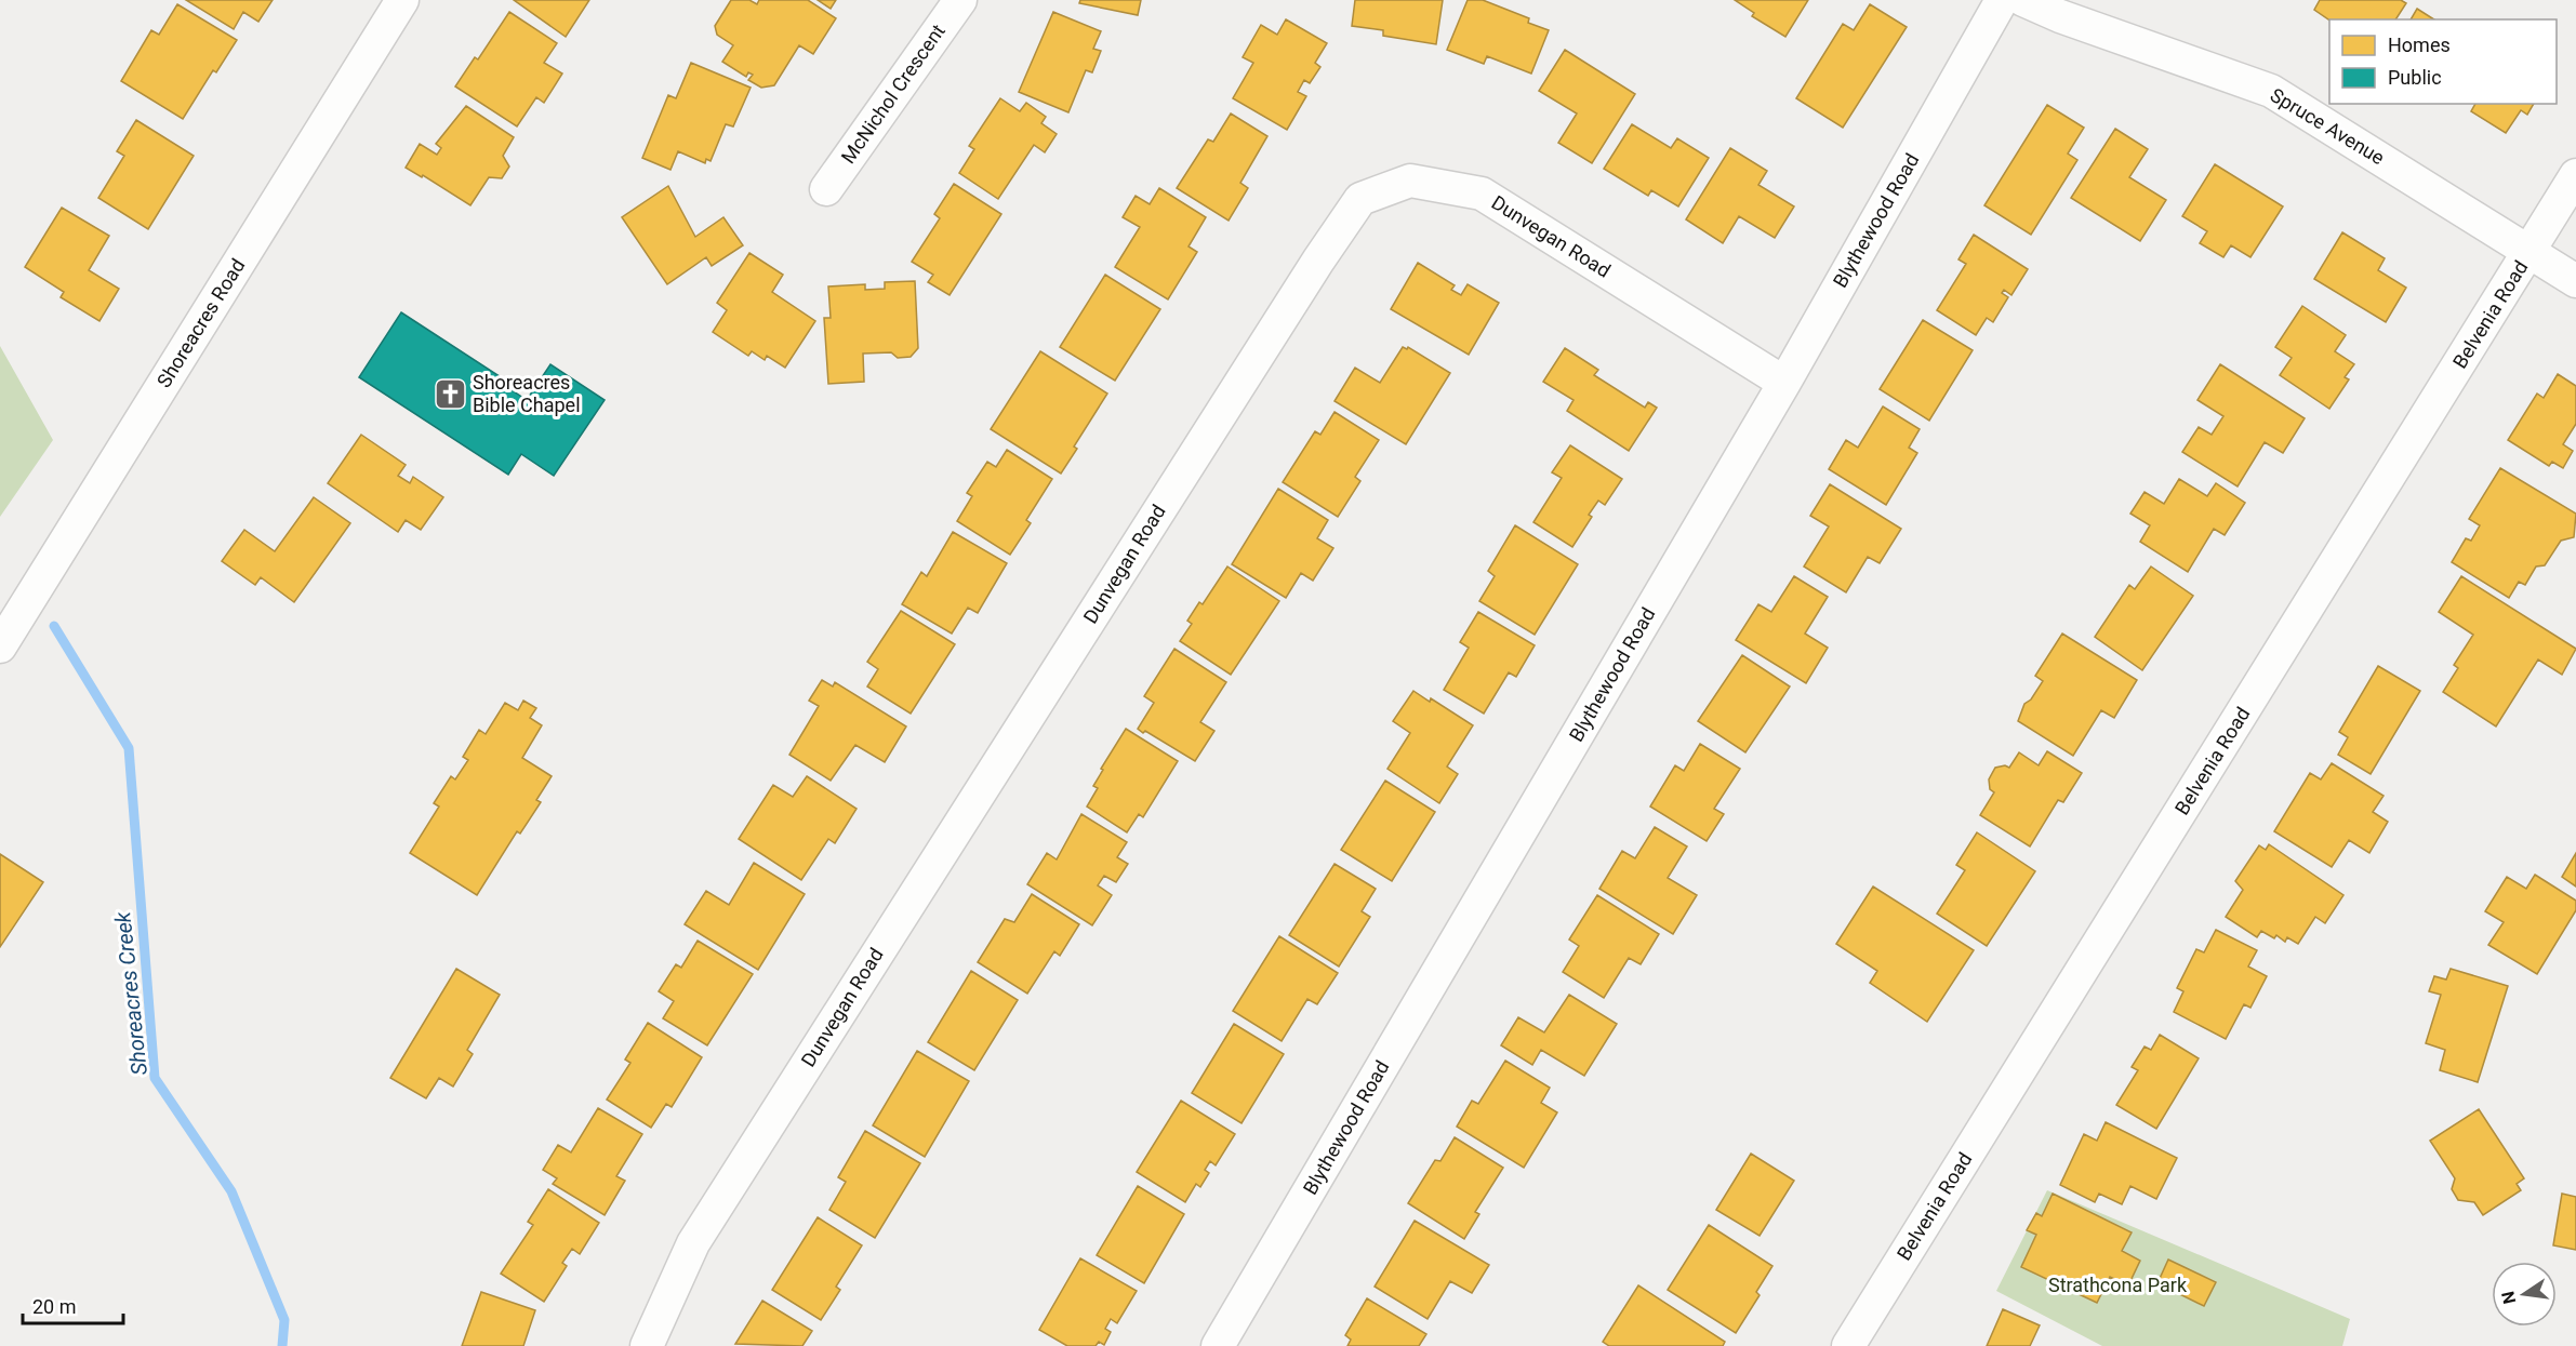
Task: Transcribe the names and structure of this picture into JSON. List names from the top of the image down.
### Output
{
  "streets": {
    "street": [
      "McNichol Crescent",
      "Spruce Avenue",
      "Blythewood Road",
      "Dunvegan Road",
      "Belvenia Road",
      "Shoreacres Road"
    ]
  },
  "crossings": [
    ["Spruce Avenue", "Belvenia Road"],
    ["Blythewood Road", "Dunvegan Road"]
  ],
  "water": ["Shoreacres Creek"],
  "parks": ["Strathcona Park"],
  "places": {
    "church": ["Shoreacres Bible Chapel"]
  },
  "legend": ["Homes", "Public"],
  "scale_bar": "20 m",
  "north": "left"
}
